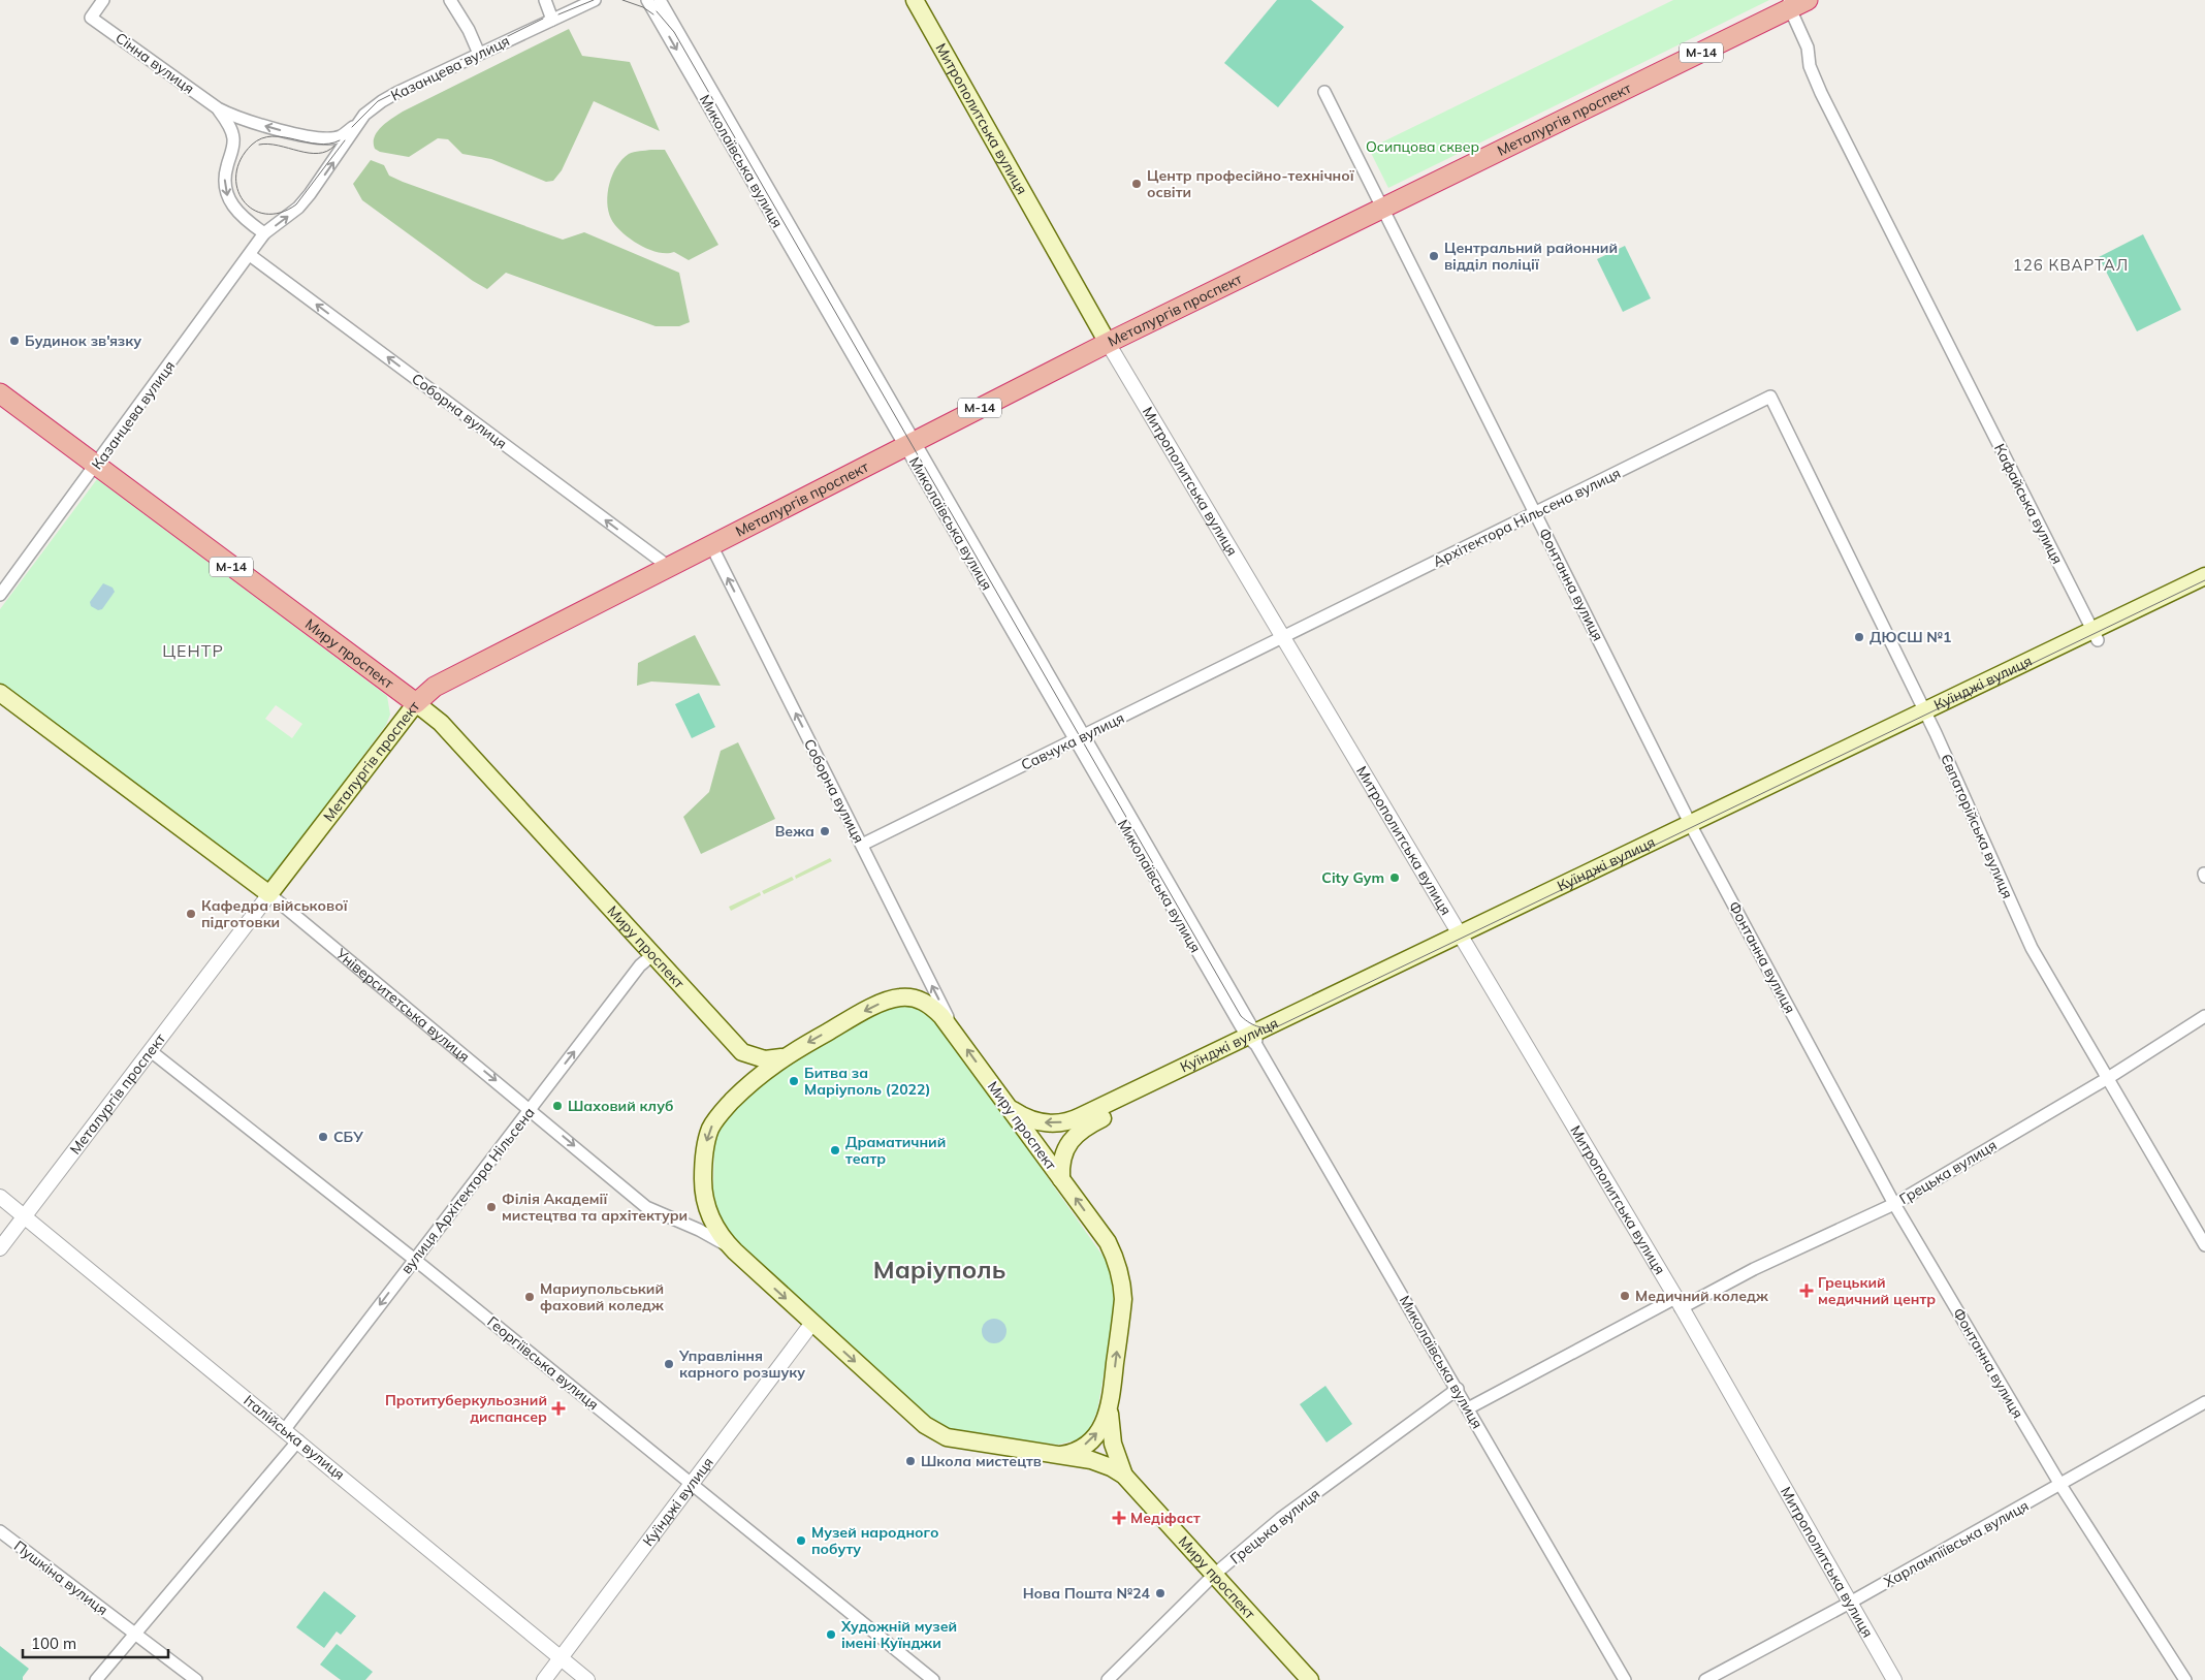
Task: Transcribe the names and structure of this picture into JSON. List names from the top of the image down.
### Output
{
  "streets": {
    "highway": ["М-14", "Металургів проспект", "Миру проспект"],
    "main road": ["Митрополитська вулиця", "Куїнджі вулиця", "Університетська вулиця"],
    "street": [
      "Сінна вулиця",
      "Казанцева вулиця",
      "Миколаївська вулиця",
      "Соборна вулиця",
      "Кафайська вулиця",
      "Архітектора Нільсена вулиця",
      "Фонтанна вулиця",
      "Савчука вулиця",
      "Євпаторійська вулиця",
      "Грецька вулиця",
      "вулиця Архітектора Нільсена",
      "Георгіївська вулиця",
      "Італійська вулиця",
      "Харлампіївська вулиця",
      "Пушкіна вулиця"
    ]
  },
  "crossings": [
    ["Казанцева вулиця", "Соборна вулиця"],
    ["Казанцева вулиця", "Миру проспект"],
    ["Митрополитська вулиця", "Металургів проспект"],
    ["Митрополитська вулиця", "Архітектора Нільсена вулиця"],
    ["Митрополитська вулиця", "Куїнджі вулиця"],
    ["Митрополитська вулиця", "Савчука вулиця"],
    ["Митрополитська вулиця", "Грецька вулиця"],
    ["Митрополитська вулиця", "Харлампіївська вулиця"],
    ["Металургів проспект", "Миколаївська вулиця"],
    ["Металургів проспект", "Соборна вулиця"],
    ["Металургів проспект", "Кафайська вулиця"],
    ["Металургів проспект", "Фонтанна вулиця"],
    ["Металургів проспект", "Миру проспект"],
    ["Металургів проспект", "Університетська вулиця"],
    ["Металургів проспект", "Георгіївська вулиця"],
    ["Металургів проспект", "Італійська вулиця"],
    ["Миколаївська вулиця", "Куїнджі вулиця"],
    ["Миколаївська вулиця", "Савчука вулиця"],
    ["Миколаївська вулиця", "Грецька вулиця"],
    ["Соборна вулиця", "Миру проспект"],
    ["Соборна вулиця", "Савчука вулиця"],
    ["Кафайська вулиця", "Куїнджі вулиця"],
    ["Архітектора Нільсена вулиця", "Фонтанна вулиця"],
    ["Архітектора Нільсена вулиця", "Савчука вулиця"],
    ["Архітектора Нільсена вулиця", "Євпаторійська вулиця"],
    ["Фонтанна вулиця", "Куїнджі вулиця"],
    ["Фонтанна вулиця", "Грецька вулиця"],
    ["Фонтанна вулиця", "Харлампіївська вулиця"],
    ["Миру проспект", "Куїнджі вулиця"],
    ["Миру проспект", "Університетська вулиця"],
    ["Миру проспект", "Грецька вулиця"],
    ["Миру проспект", "вулиця Архітектора Нільсена"],
    ["Куїнджі вулиця", "Євпаторійська вулиця"],
    ["Куїнджі вулиця", "Георгіївська вулиця"],
    ["Куїнджі вулиця", "Італійська вулиця"],
    ["Євпаторійська вулиця", "Грецька вулиця"],
    ["Університетська вулиця", "вулиця Архітектора Нільсена"],
    ["вулиця Архітектора Нільсена", "Георгіївська вулиця"],
    ["вулиця Архітектора Нільсена", "Італійська вулиця"]
  ],
  "one_way": ["Соборна вулиця", "Університетська вулиця"],
  "districts": ["126 КВАРТАЛ", "ЦЕНТР", "Маріуполь"],
  "parks": ["Осипцова сквер"],
  "places": {
    "other": [
      "Центр професійно-технічної освіти",
      "Центральний районний відділ поліції",
      "Будинок зв'язку",
      "ДЮСШ №1",
      "Вежа",
      "City Gym",
      "Кафедра військової підготовки",
      "Битва за Маріуполь (2022)",
      "Шаховий клуб",
      "СБУ",
      "Драматичний театр",
      "Філія Академії мистецтва та архітектури",
      "Медичний коледж",
      "Мариупольський фаховий коледж",
      "Управління карного розшуку",
      "Школа мистецтв",
      "Музей народного побуту",
      "Нова Пошта №24",
      "Художній музей імені Куїнджи"
    ],
    "health": ["Грецький медичний центр", "Протитуберкульозний диспансер", "Медіфаст"]
  },
  "scale_bar": "100 m"
}
